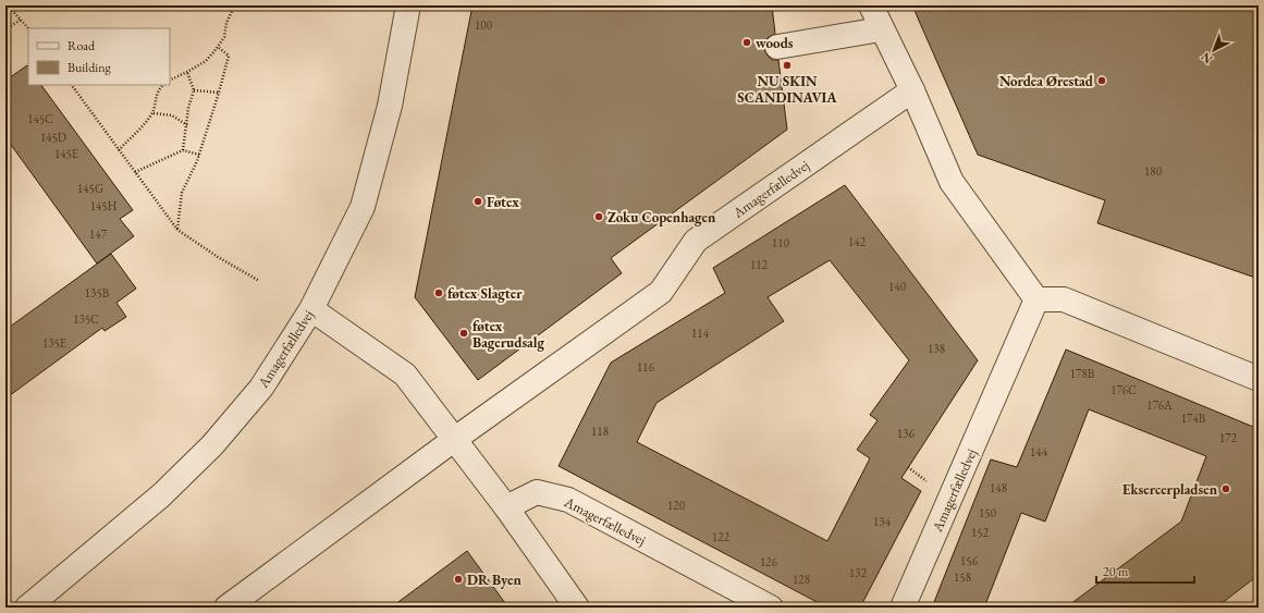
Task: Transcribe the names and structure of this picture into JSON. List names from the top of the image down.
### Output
{
  "streets": {
    "street": ["Amagerfælledvej"]
  },
  "places": [
    "woods",
    "NU SKIN SCANDINAVIA",
    "Nordea Ørestad",
    "Føtex",
    "Zoku Copenhagen",
    "føtex Slagter",
    "føtex Bagerudsalg",
    "Eksercerpladsen",
    "DR Byen"
  ],
  "house_numbers": [
    "100",
    "145C",
    "145D",
    "145E",
    "180",
    "145G",
    "145H",
    "147",
    "142",
    "110",
    "112",
    "140",
    "135B",
    "135C",
    "114",
    "135E",
    "138",
    "116",
    "178B",
    "176C",
    "176A",
    "174B",
    "118",
    "136",
    "172",
    "144",
    "148",
    "120",
    "150",
    "134",
    "152",
    "122",
    "156",
    "126",
    "132",
    "158",
    "128"
  ],
  "legend": ["Road", "Building"],
  "scale_bar": "20 m",
  "north": "bottom left"
}
